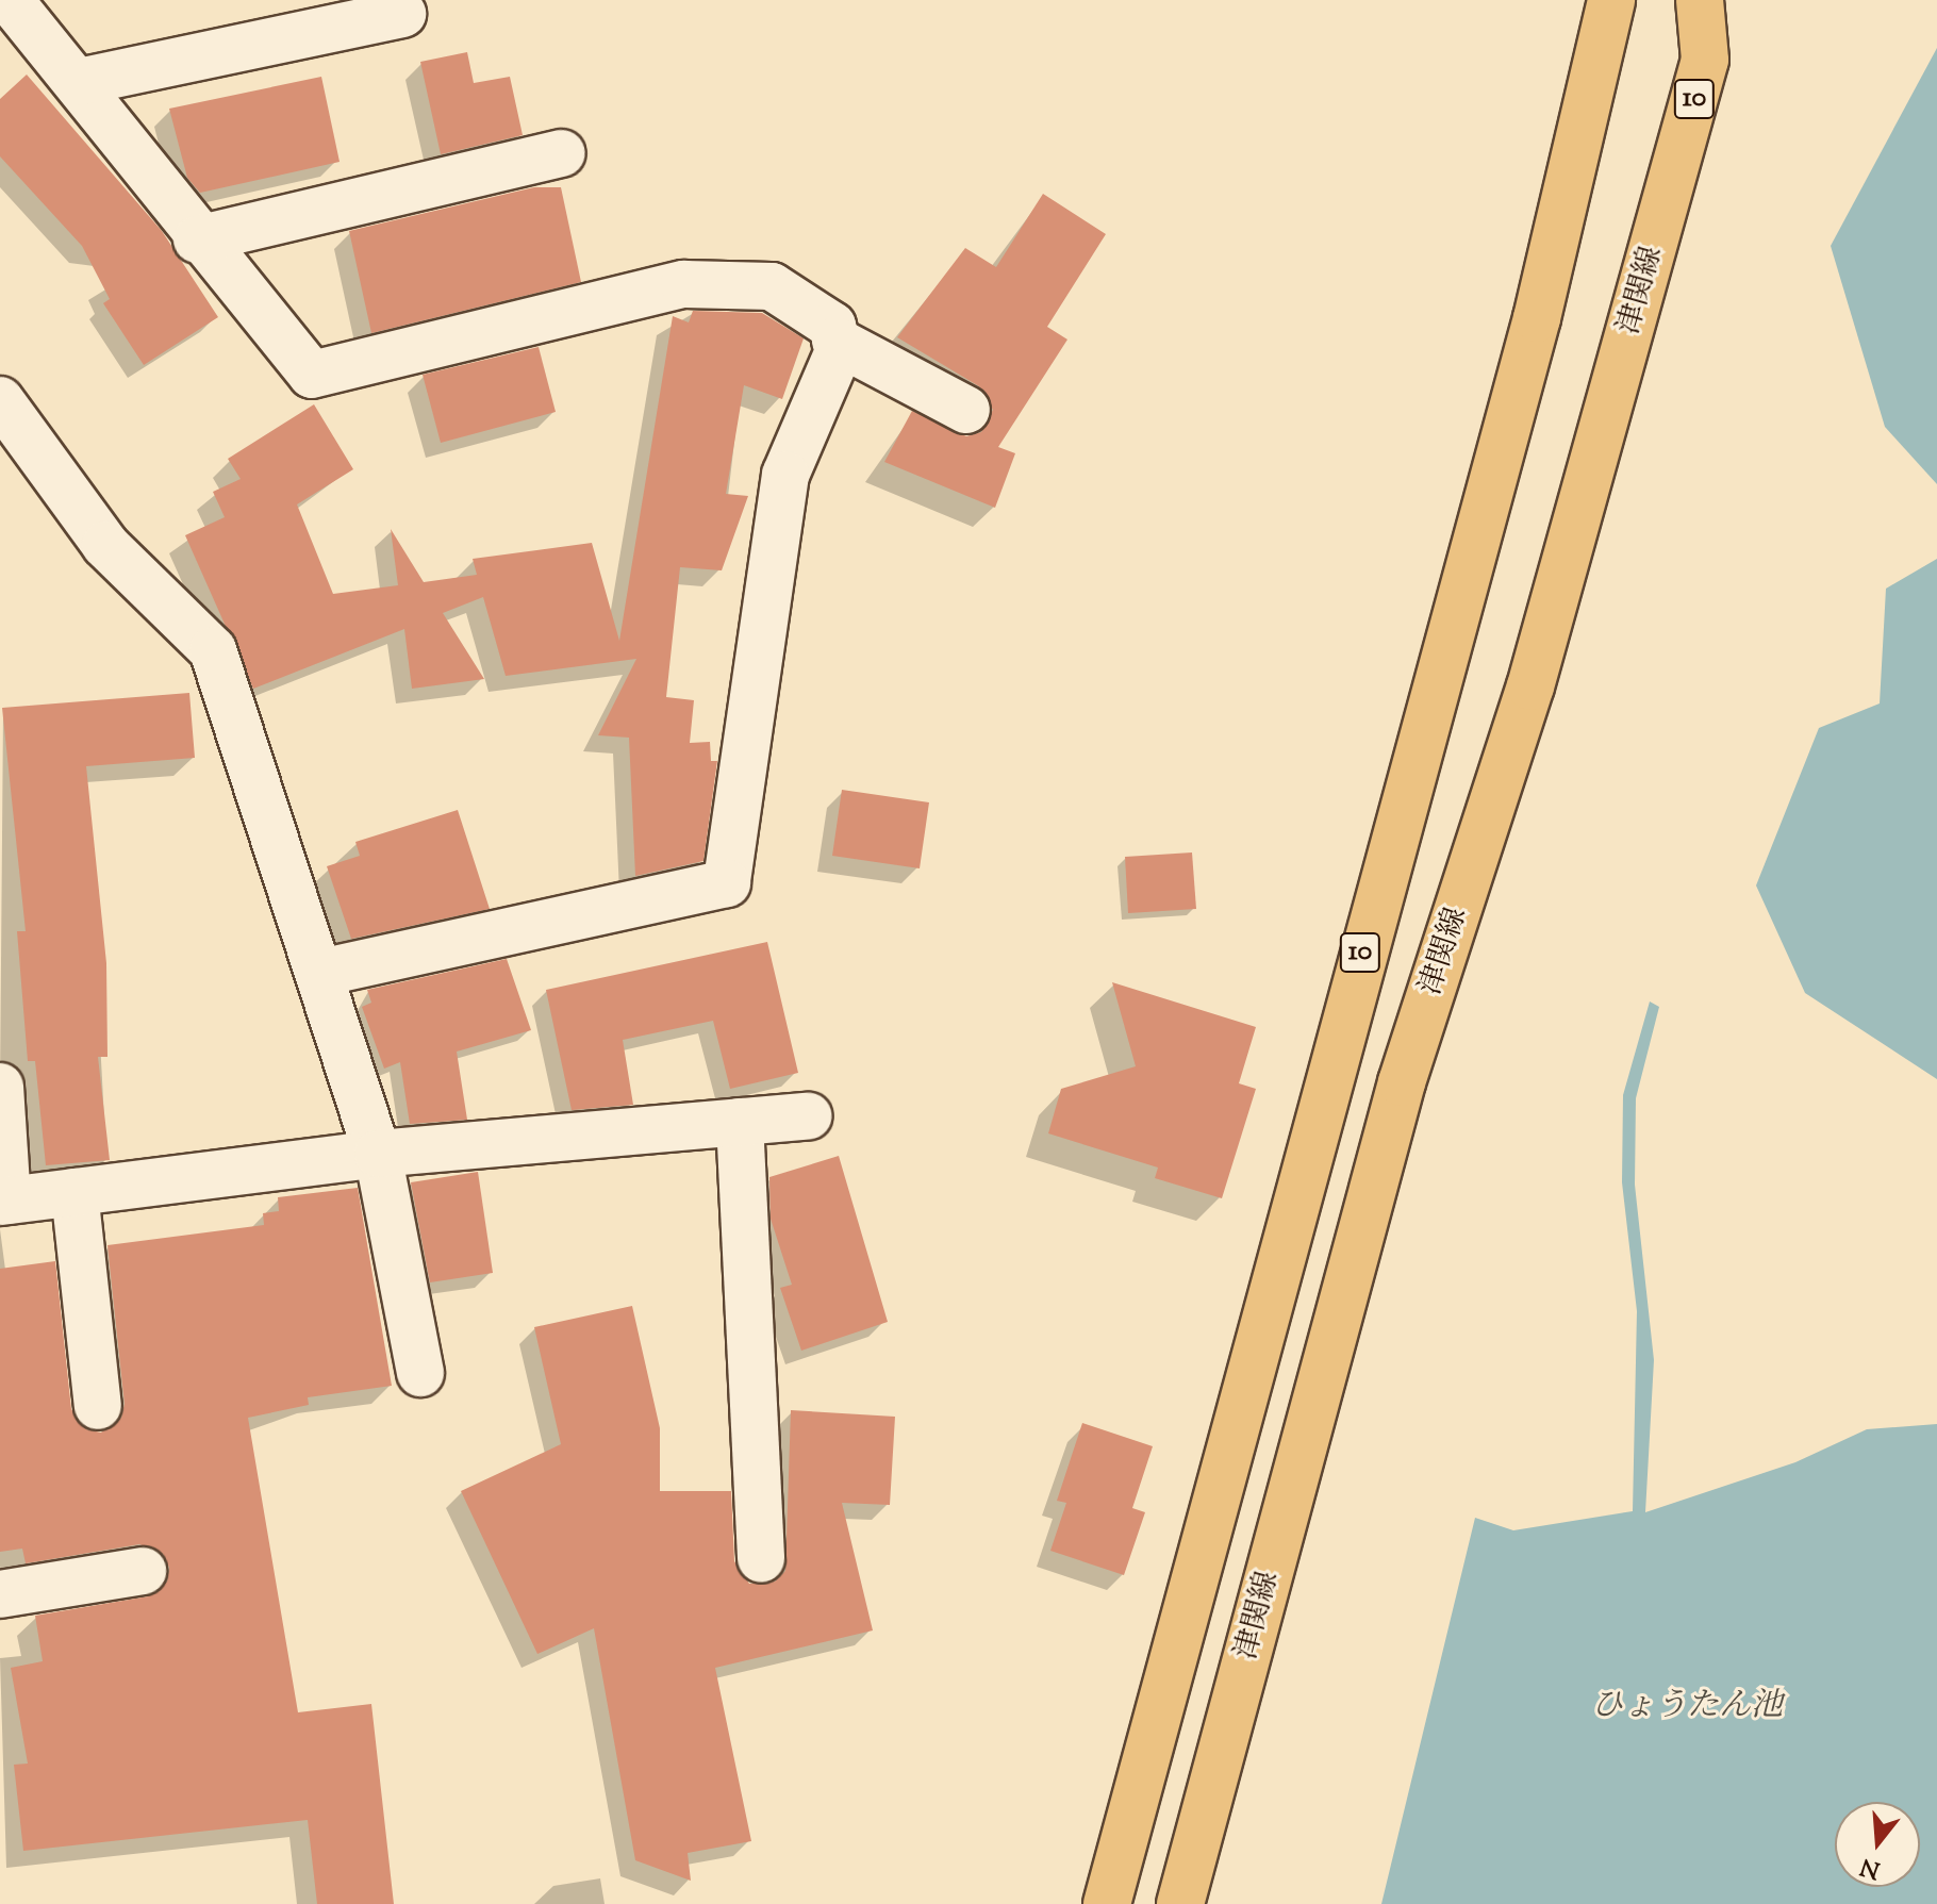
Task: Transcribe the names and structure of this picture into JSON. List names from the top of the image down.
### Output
{
  "streets": {
    "main road": ["10", "津関線"]
  },
  "water": ["ひょうたん池"],
  "north": "bottom"
}
